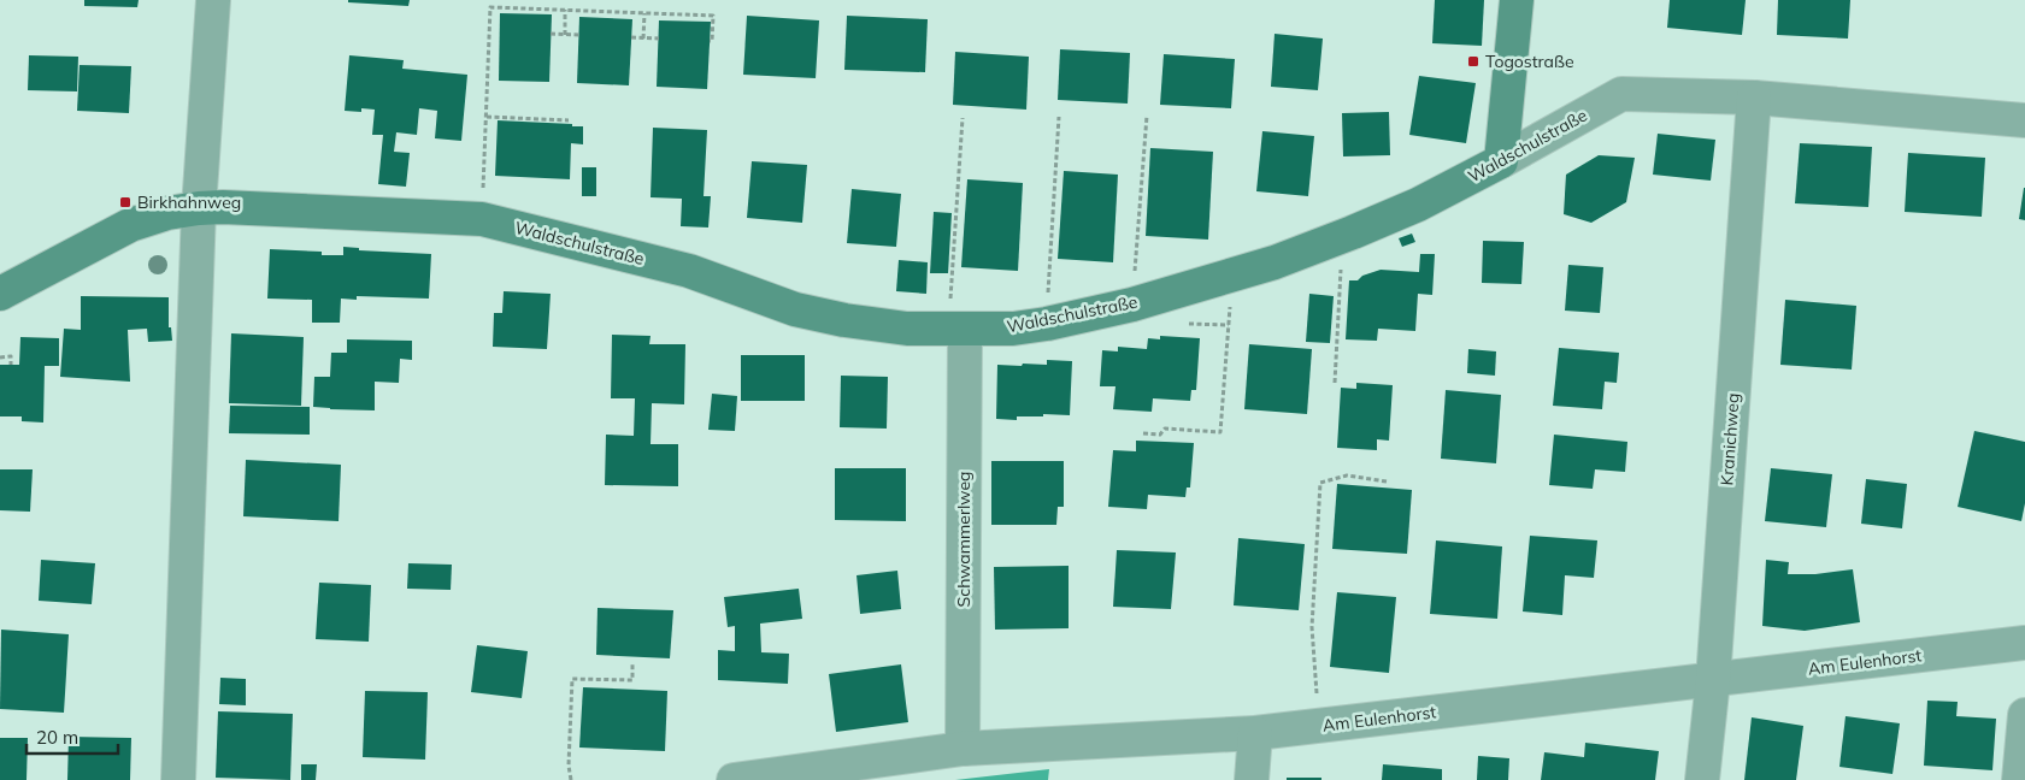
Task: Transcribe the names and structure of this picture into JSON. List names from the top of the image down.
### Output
{
  "streets": {
    "street": [
      "Waldschulstraße",
      "Kranichweg",
      "Schwammerlweg",
      "Am Eulenhorst"
    ]
  },
  "crossings": [
    ["Waldschulstraße", "Kranichweg"],
    ["Waldschulstraße", "Schwammerlweg"],
    ["Kranichweg", "Am Eulenhorst"],
    ["Schwammerlweg", "Am Eulenhorst"]
  ],
  "places": {
    "transit": ["Togostraße", "Birkhahnweg"]
  },
  "scale_bar": "20 m"
}
